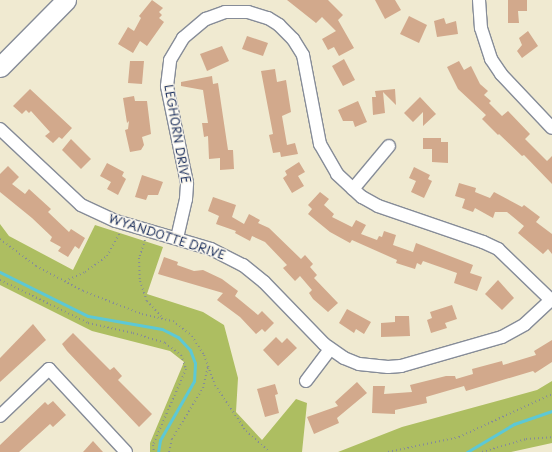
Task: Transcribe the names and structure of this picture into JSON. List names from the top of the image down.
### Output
{
  "streets": {
    "street": ["LEGHORN DRIVE", "WYANDOTTE DRIVE"]
  },
  "crossings": [
    ["LEGHORN DRIVE", "WYANDOTTE DRIVE"]
  ]
}
